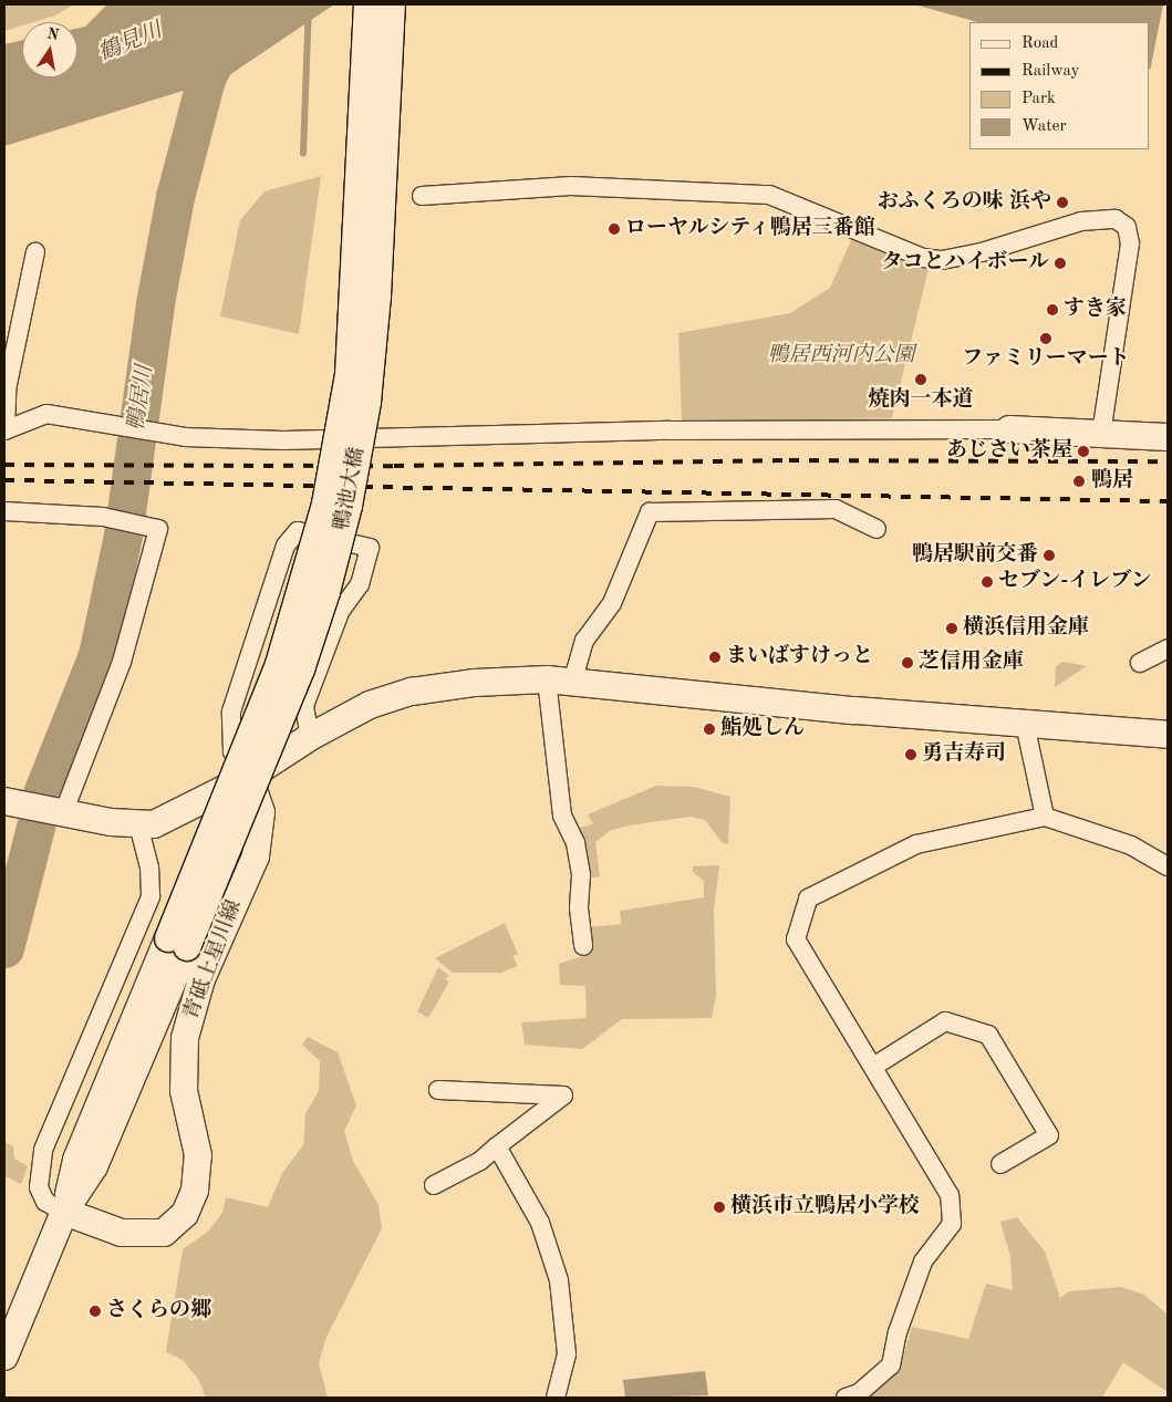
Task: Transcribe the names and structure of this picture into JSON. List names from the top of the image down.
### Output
{
  "streets": {
    "street": ["鴨池大橋", "青砥上星川線"]
  },
  "water": ["鶴見川", "鴨居川"],
  "parks": ["鴨居西河内公園"],
  "places": [
    "おふくろの味 浜や",
    "ローヤルシティ鴨居三番館",
    "タコとハイボール",
    "すき家",
    "ファミリーマート",
    "焼肉一本道",
    "あじさい茶屋",
    "鴨居",
    "鴨居駅前交番",
    "セブン-イレブン",
    "横浜信用金庫",
    "まいばすけっと",
    "芝信用金庫",
    "鮨処しん",
    "勇吉寿司",
    "横浜市立鴨居小学校",
    "さくらの郷"
  ],
  "legend": [
    "Road",
    "Railway",
    "Park",
    "Water"
  ],
  "north": "top"
}
